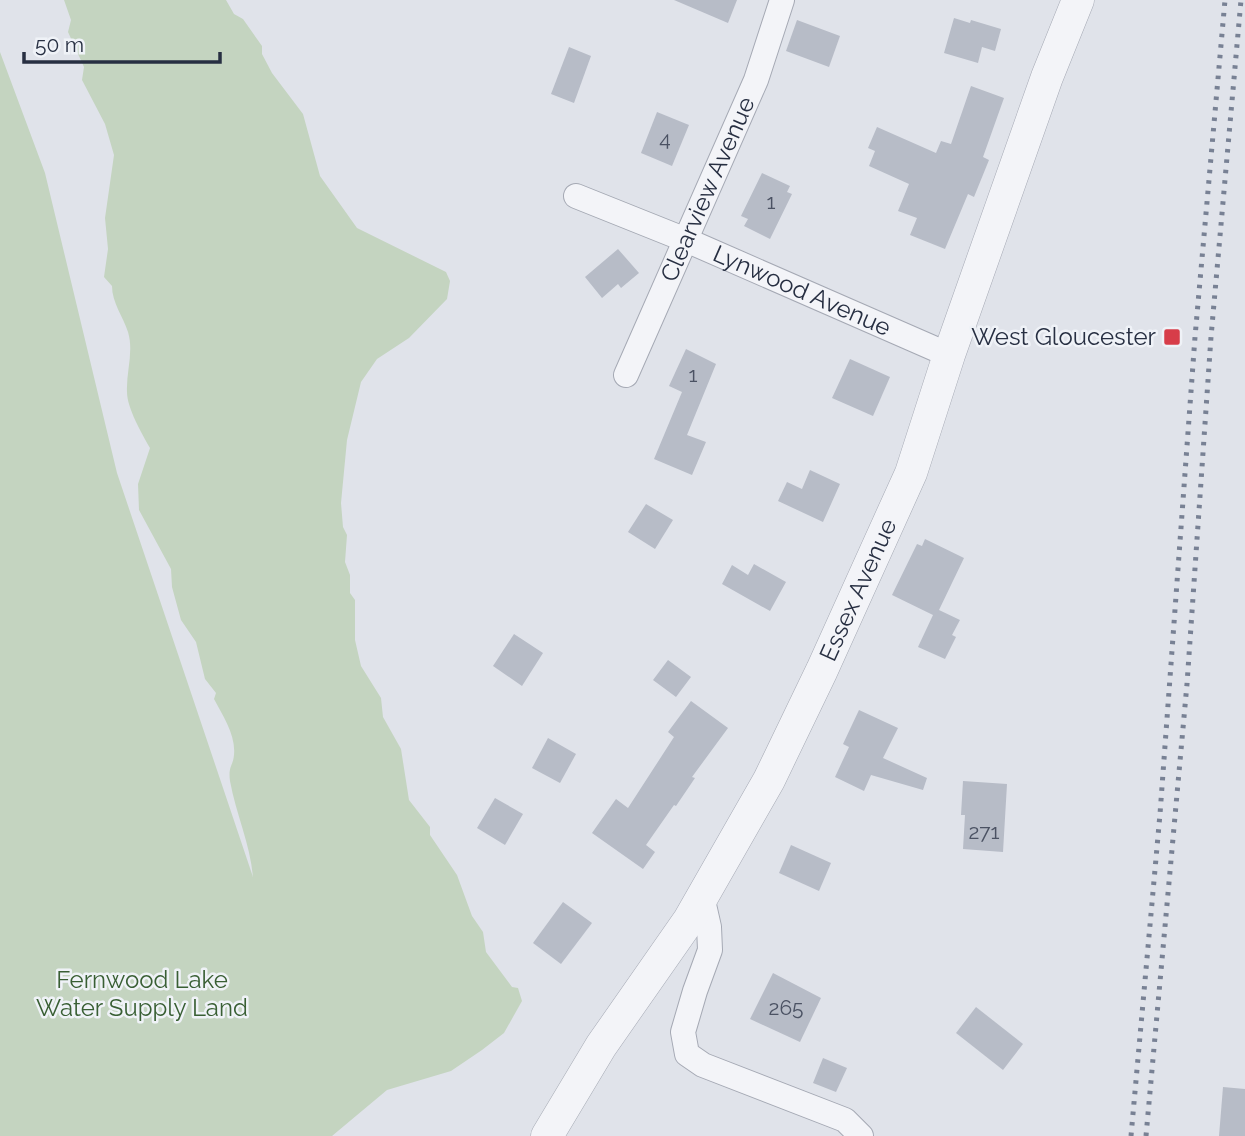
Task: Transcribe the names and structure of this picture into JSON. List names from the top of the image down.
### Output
{
  "streets": {
    "street": ["Clearview Avenue", "Lynwood Avenue", "Essex Avenue"]
  },
  "crossings": [
    ["Clearview Avenue", "Lynwood Avenue"],
    ["Lynwood Avenue", "Essex Avenue"]
  ],
  "parks": ["Fernwood Lake Water Supply Land"],
  "places": {
    "transit": ["West Gloucester"]
  },
  "house_numbers": [
    "4",
    "1",
    "1",
    "271",
    "265"
  ],
  "scale_bar": "50 m"
}
